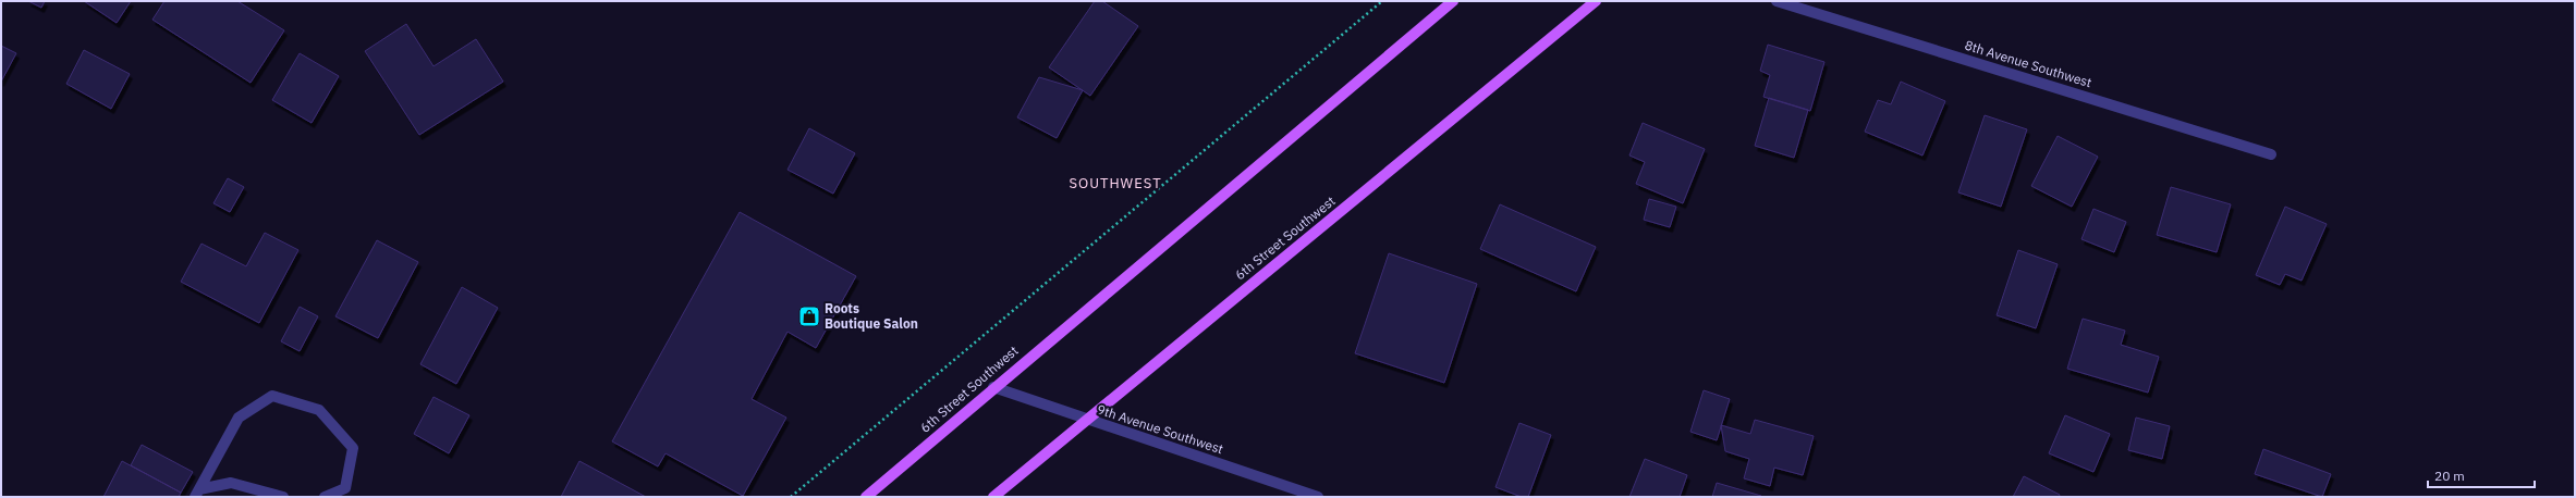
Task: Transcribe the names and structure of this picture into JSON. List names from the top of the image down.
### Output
{
  "streets": {
    "main road": ["6th Street Southwest"],
    "street": ["8th Avenue Southwest", "9th Avenue Southwest"]
  },
  "crossings": [
    ["6th Street Southwest", "9th Avenue Southwest"]
  ],
  "districts": ["SOUTHWEST"],
  "places": {
    "shop": ["Roots Boutique Salon"]
  },
  "scale_bar": "20 m"
}
